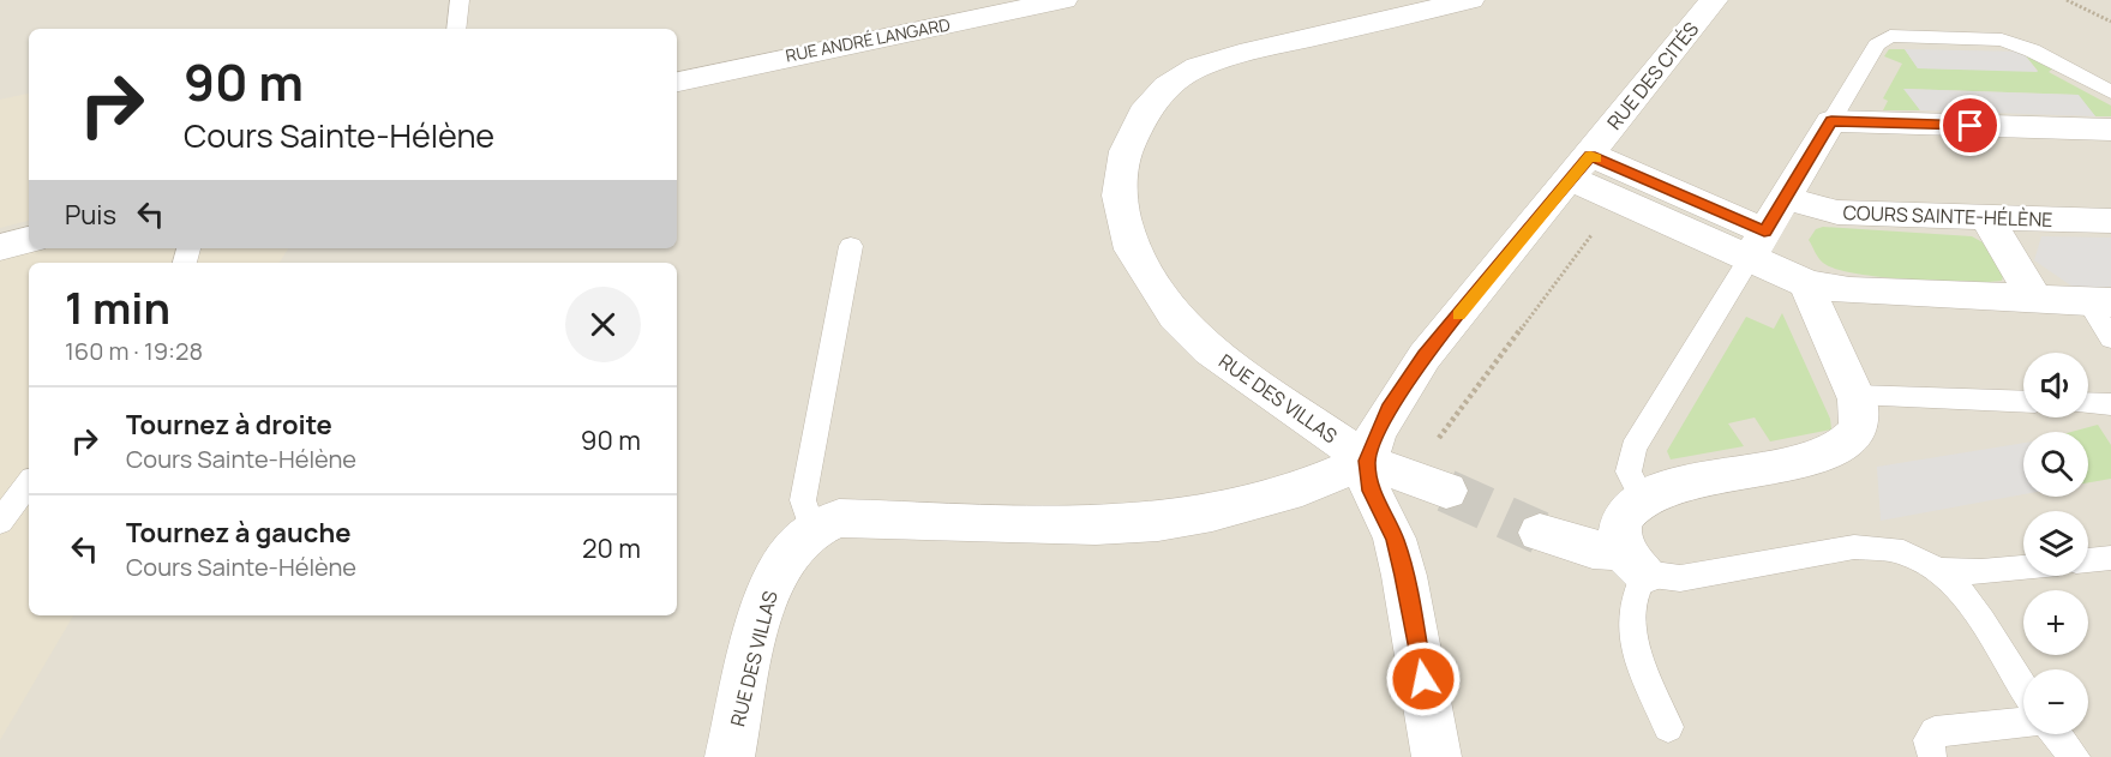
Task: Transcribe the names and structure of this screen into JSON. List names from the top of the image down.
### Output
{
  "streets": {
    "street": [
      "RUE ANDRÉ LANGARD",
      "RUE DES CITÉS",
      "COURS SAINTE-HÉLÈNE",
      "RUE DES VILLAS"
    ]
  },
  "crossings": [
    ["RUE DES CITÉS", "RUE DES VILLAS"]
  ],
  "page": {
    "turn": ["90 m", "Cours Sainte-Hélène"],
    "then": "Puis",
    "heading": ["1 min", "160 m · 19:28"],
    "map_buttons": ["+", "−"],
    "list": [
      {
        "name": "Tournez à droite",
        "note": "Cours Sainte-Hélène",
        "value": "90 m"
      },
      {
        "name": "Tournez à gauche",
        "note": "Cours Sainte-Hélène",
        "value": "20 m"
      }
    ]
  }
}
